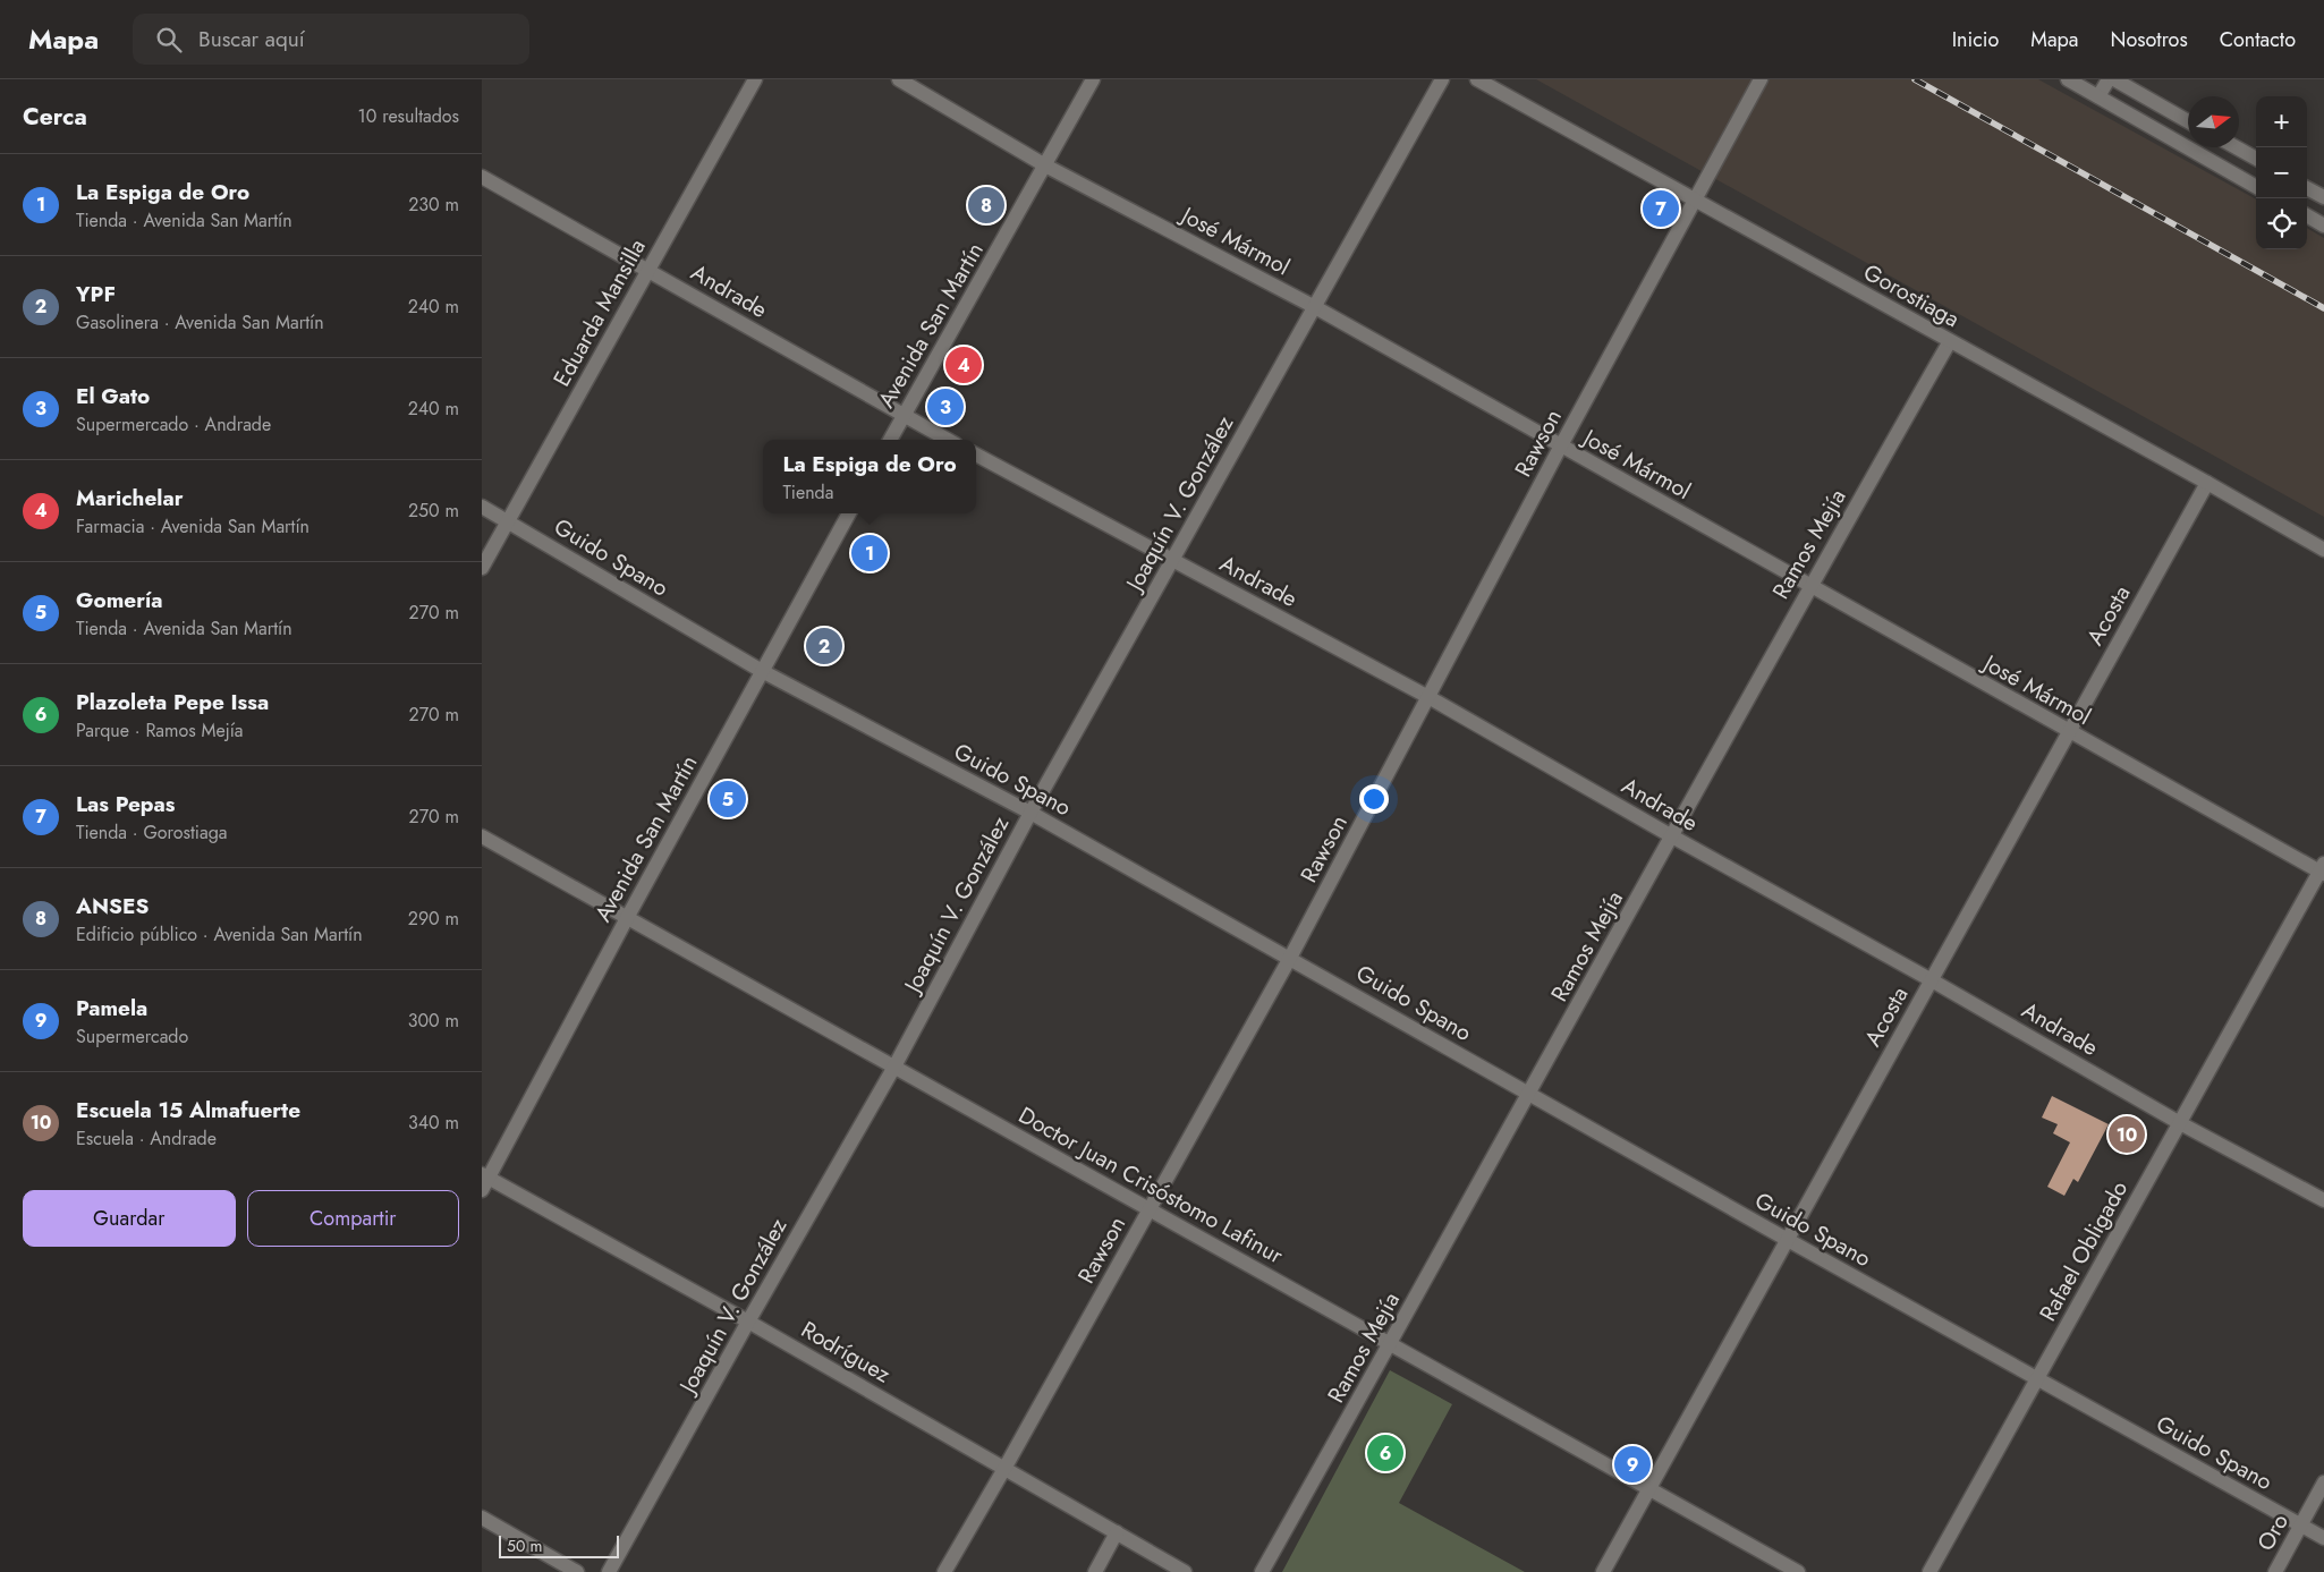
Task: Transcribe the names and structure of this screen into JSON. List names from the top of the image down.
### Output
{
  "streets": {
    "street": [
      "José Mármol",
      "Andrade",
      "Gorostiaga",
      "Eduarda Mansilla",
      "Avenida San Martín",
      "Rawson",
      "Joaquín V. González",
      "Ramos Mejía",
      "Guido Spano",
      "Acosta",
      "Doctor Juan Crisóstomo Lafinur",
      "Rafael Obligado",
      "Rodríguez",
      "Oro"
    ]
  },
  "crossings": [
    ["José Mármol", "Avenida San Martín"],
    ["José Mármol", "Rawson"],
    ["José Mármol", "Joaquín V. González"],
    ["José Mármol", "Ramos Mejía"],
    ["José Mármol", "Acosta"],
    ["José Mármol", "Rafael Obligado"],
    ["Andrade", "Eduarda Mansilla"],
    ["Andrade", "Avenida San Martín"],
    ["Andrade", "Rawson"],
    ["Andrade", "Joaquín V. González"],
    ["Andrade", "Ramos Mejía"],
    ["Andrade", "Acosta"],
    ["Andrade", "Rafael Obligado"],
    ["Gorostiaga", "Rawson"],
    ["Gorostiaga", "Ramos Mejía"],
    ["Gorostiaga", "Acosta"],
    ["Eduarda Mansilla", "Guido Spano"],
    ["Avenida San Martín", "Guido Spano"],
    ["Avenida San Martín", "Doctor Juan Crisóstomo Lafinur"],
    ["Avenida San Martín", "Rodríguez"],
    ["Rawson", "Guido Spano"],
    ["Rawson", "Doctor Juan Crisóstomo Lafinur"],
    ["Rawson", "Rodríguez"],
    ["Joaquín V. González", "Guido Spano"],
    ["Joaquín V. González", "Doctor Juan Crisóstomo Lafinur"],
    ["Joaquín V. González", "Rodríguez"],
    ["Ramos Mejía", "Guido Spano"],
    ["Ramos Mejía", "Doctor Juan Crisóstomo Lafinur"],
    ["Guido Spano", "Acosta"],
    ["Guido Spano", "Rafael Obligado"],
    ["Guido Spano", "Oro"],
    ["Acosta", "Doctor Juan Crisóstomo Lafinur"]
  ],
  "scale_bar": "50 m",
  "north": "right",
  "page": {
    "header": "Mapa",
    "search": "Buscar aquí",
    "nav": [
      "Inicio",
      "Mapa",
      "Nosotros",
      "Contacto"
    ],
    "heading": ["Cerca", "10 resultados"],
    "map_buttons": ["+", "−"],
    "list": [
      {
        "mark": "1",
        "name": "La Espiga de Oro",
        "note": "Tienda · Avenida San Martín",
        "value": "230 m"
      },
      {
        "mark": "2",
        "name": "YPF",
        "note": "Gasolinera · Avenida San Martín",
        "value": "240 m"
      },
      {
        "mark": "3",
        "name": "El Gato",
        "note": "Supermercado · Andrade",
        "value": "240 m"
      },
      {
        "mark": "4",
        "name": "Marichelar",
        "note": "Farmacia · Avenida San Martín",
        "value": "250 m"
      },
      {
        "mark": "5",
        "name": "Gomería",
        "note": "Tienda · Avenida San Martín",
        "value": "270 m"
      },
      {
        "mark": "6",
        "name": "Plazoleta Pepe Issa",
        "note": "Parque · Ramos Mejía",
        "value": "270 m"
      },
      {
        "mark": "7",
        "name": "Las Pepas",
        "note": "Tienda · Gorostiaga",
        "value": "270 m"
      },
      {
        "mark": "8",
        "name": "ANSES",
        "note": "Edificio público · Avenida San Martín",
        "value": "290 m"
      },
      {
        "mark": "9",
        "name": "Pamela",
        "note": "Supermercado",
        "value": "300 m"
      },
      {
        "mark": "10",
        "name": "Escuela 15 Almafuerte",
        "note": "Escuela · Andrade",
        "value": "340 m"
      }
    ],
    "pins": [
      "8",
      "7",
      "4",
      "3",
      "1",
      "2",
      "5",
      "10",
      "6",
      "9"
    ],
    "popup": ["La Espiga de Oro", "Tienda"],
    "buttons": ["Guardar", "Compartir"],
    "scale": "50 m"
  }
}
